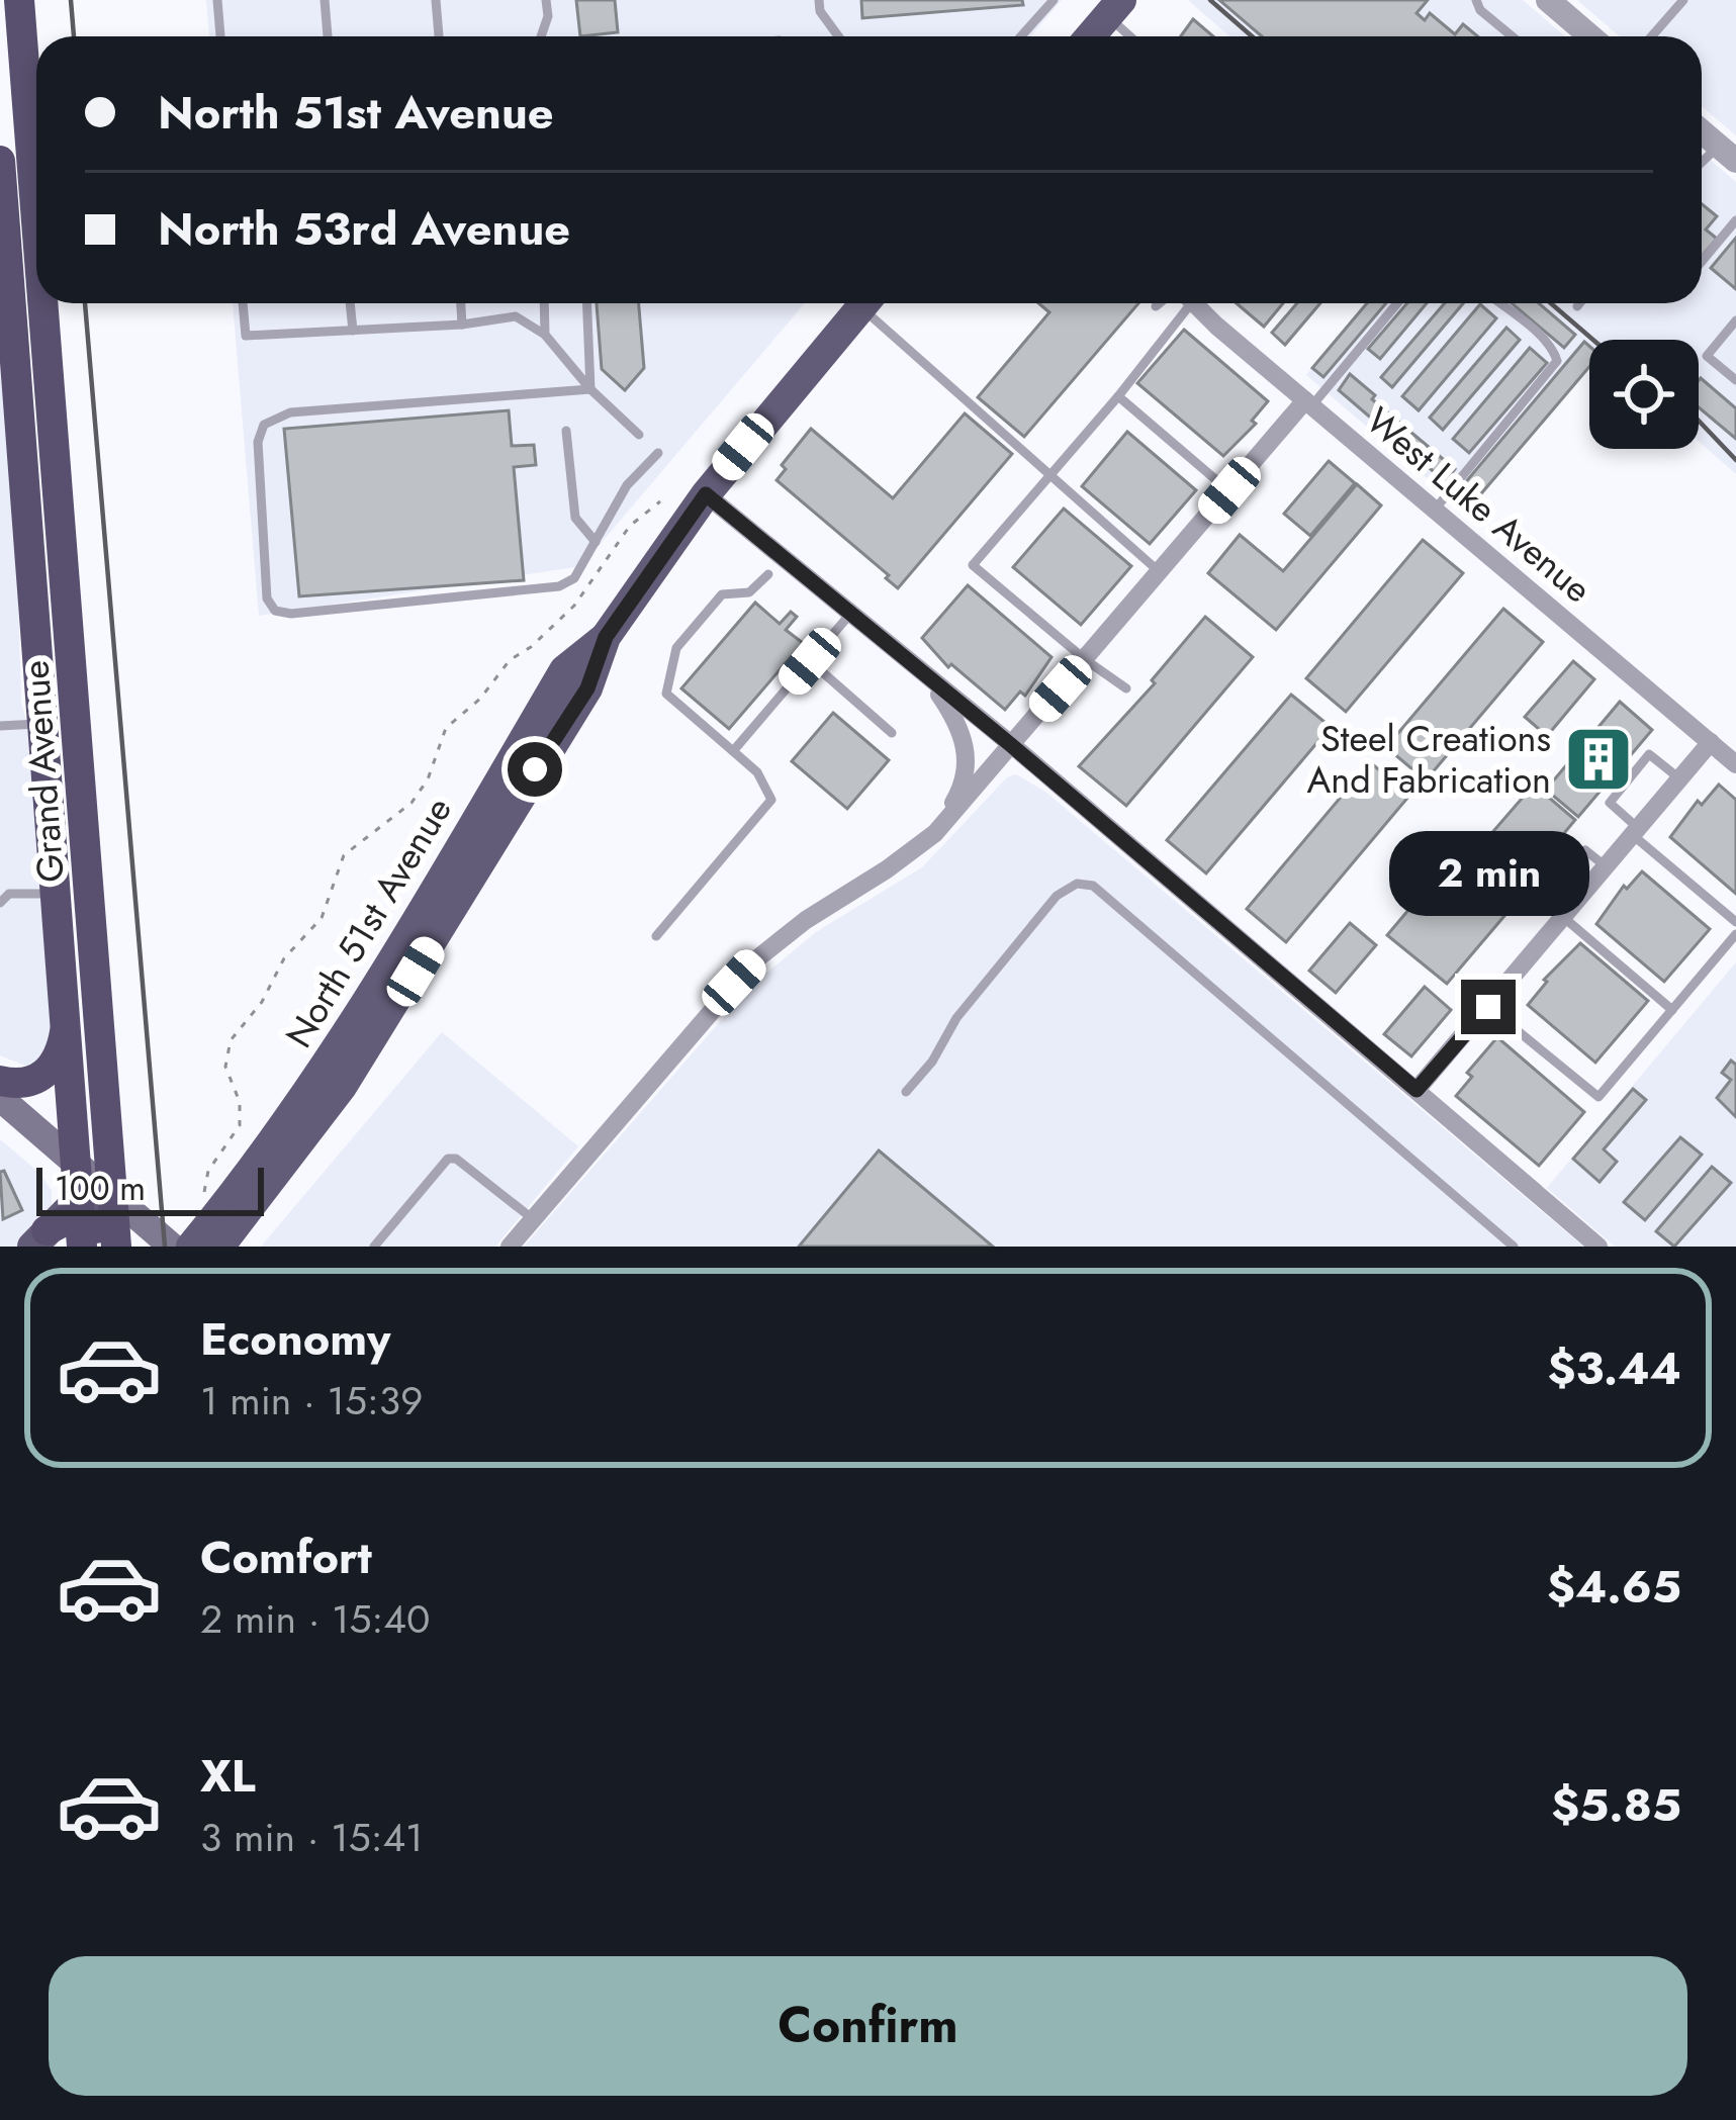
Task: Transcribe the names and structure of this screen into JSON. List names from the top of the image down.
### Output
{
  "streets": {
    "highway": ["Grand Avenue"],
    "main road": ["North 51st Avenue"],
    "street": ["West Luke Avenue"]
  },
  "places": {
    "building": ["Steel Creations And Fabrication"]
  },
  "scale_bar": "100 m",
  "page": {
    "banner": ["North 51st Avenue", "North 53rd Avenue"],
    "bubble": "2 min",
    "scale": "100 m",
    "list": [
      {
        "name": "Economy",
        "note": "1 min · 15:39",
        "value": "$3.44"
      },
      {
        "name": "Comfort",
        "note": "2 min · 15:40",
        "value": "$4.65"
      },
      {
        "name": "XL",
        "note": "3 min · 15:41",
        "value": "$5.85"
      }
    ],
    "buttons": "Confirm"
  }
}
